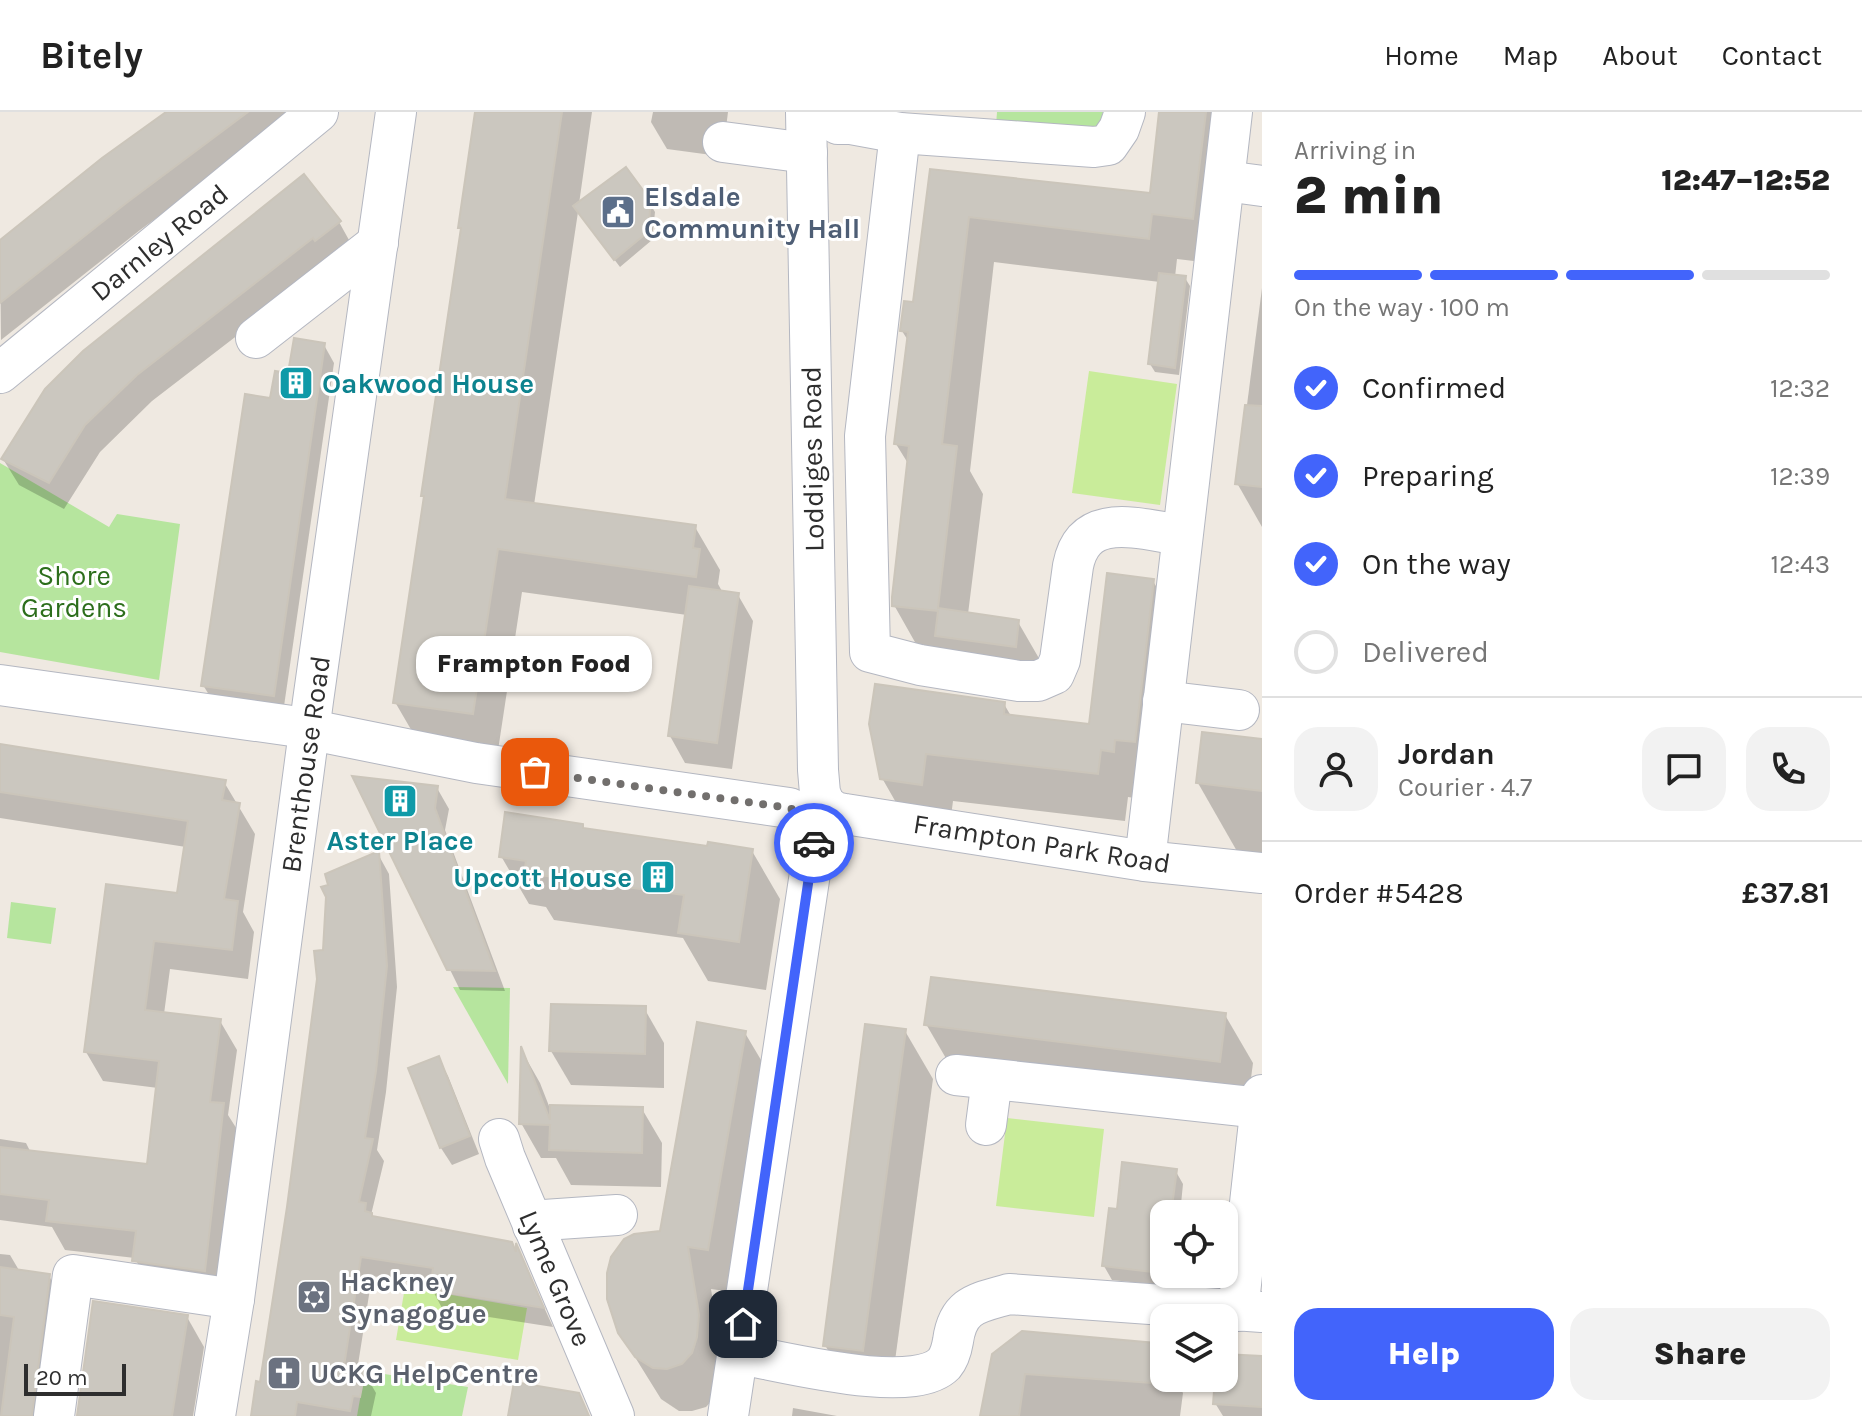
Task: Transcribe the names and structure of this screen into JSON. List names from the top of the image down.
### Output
{
  "streets": {
    "street": [
      "Darnley Road",
      "Loddiges Road",
      "Brenthouse Road",
      "Frampton Park Road",
      "Lyme Grove"
    ]
  },
  "crossings": [
    ["Loddiges Road", "Frampton Park Road"],
    ["Brenthouse Road", "Frampton Park Road"]
  ],
  "parks": ["Shore Gardens"],
  "places": {
    "public building": ["Elsdale Community Hall"],
    "building": ["Oakwood House", "Aster Place", "Upcott House"],
    "other": ["Frampton Food"],
    "synagogue": ["Hackney Synagogue"],
    "church": ["UCKG HelpCentre"]
  },
  "scale_bar": "20 m",
  "page": {
    "header": "Bitely",
    "nav": [
      "Home",
      "Map",
      "About",
      "Contact"
    ],
    "heading": ["2 min", "Arriving in", "12:47–12:52"],
    "panel": [
      "Jordan",
      "Courier · 4.7",
      "Order #5428",
      "£37.81"
    ],
    "bar": "On the way · 100 m",
    "list": [
      ["Confirmed", "12:32"],
      ["Preparing", "12:39"],
      ["On the way", "12:43"],
      "Delivered"
    ],
    "bubble": "Frampton Food",
    "buttons": ["Help", "Share"],
    "scale": "20 m"
  }
}
